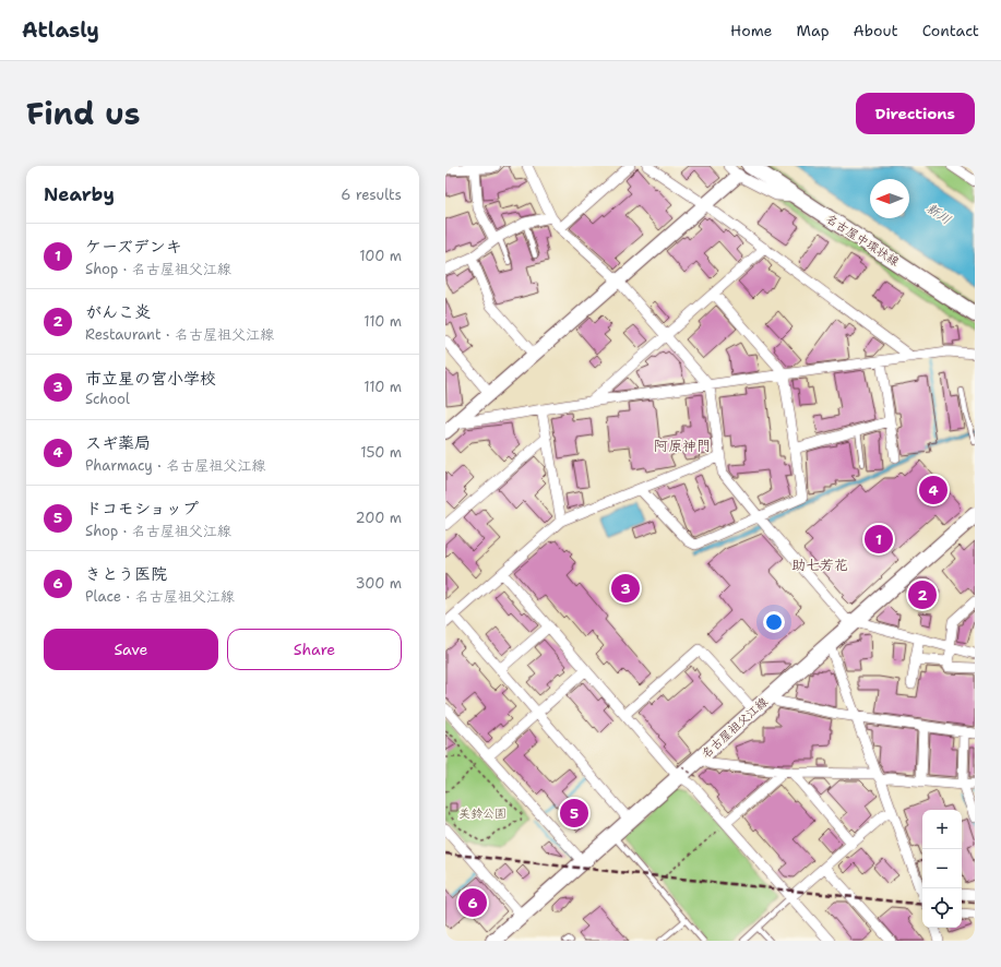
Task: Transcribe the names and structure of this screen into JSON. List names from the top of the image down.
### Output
{
  "streets": {
    "main road": ["名古屋中環状線", "名古屋祖父江線"]
  },
  "districts": ["阿原神門", "助七芳花"],
  "water": ["新川"],
  "parks": ["美鈴公園"],
  "north": "left",
  "page": {
    "header": "Atlasly",
    "nav": [
      "Home",
      "Map",
      "About",
      "Contact"
    ],
    "title": "Find us",
    "buttons": [
      "Directions",
      ["Save", "Share"]
    ],
    "heading": ["Nearby", "6 results"],
    "list": [
      {
        "mark": "1",
        "name": "ケーズデンキ",
        "note": "Shop · 名古屋祖父江線",
        "value": "100 m"
      },
      {
        "mark": "2",
        "name": "がんこ炎",
        "note": "Restaurant · 名古屋祖父江線",
        "value": "110 m"
      },
      {
        "mark": "3",
        "name": "市立星の宮小学校",
        "note": "School",
        "value": "110 m"
      },
      {
        "mark": "4",
        "name": "スギ薬局",
        "note": "Pharmacy · 名古屋祖父江線",
        "value": "150 m"
      },
      {
        "mark": "5",
        "name": "ドコモショップ",
        "note": "Shop · 名古屋祖父江線",
        "value": "200 m"
      },
      {
        "mark": "6",
        "name": "きとう医院",
        "note": "Place · 名古屋祖父江線",
        "value": "300 m"
      }
    ],
    "pins": [
      "4",
      "1",
      "3",
      "2",
      "5",
      "6"
    ],
    "map_buttons": ["+", "−"]
  }
}
